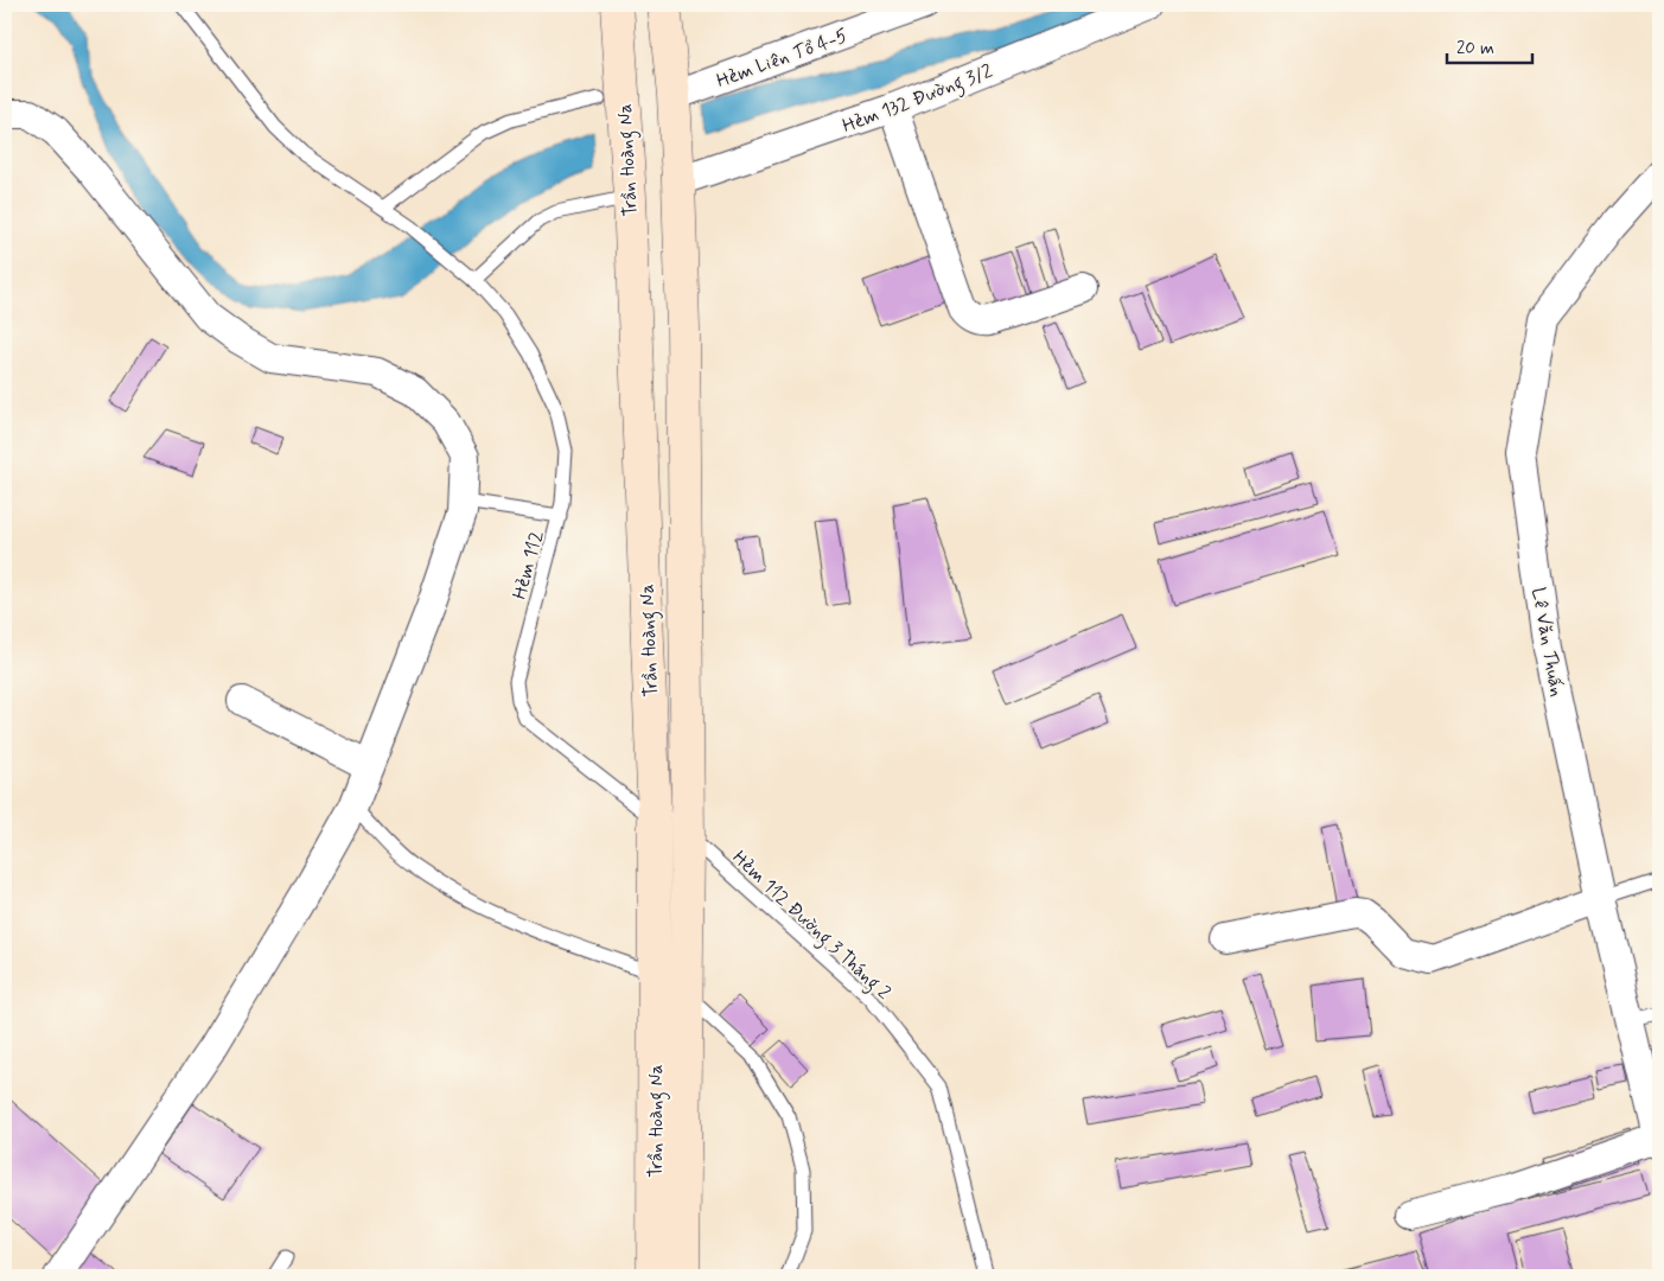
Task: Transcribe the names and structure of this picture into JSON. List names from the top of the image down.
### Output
{
  "streets": {
    "main road": ["Trần Hoàng Na"],
    "street": ["Hẻm Liên Tổ 4-5", "Hẻm 132 Đường 3/2", "Lê Văn Thuấn"],
    "lane": ["Hẻm 112", "Hẻm 112 Đường 3 Tháng 2"]
  },
  "crossings": [
    ["Hẻm Liên Tổ 4-5", "Trần Hoàng Na"],
    ["Hẻm 132 Đường 3/2", "Trần Hoàng Na"],
    ["Trần Hoàng Na", "Hẻm 112"],
    ["Trần Hoàng Na", "Hẻm 112 Đường 3 Tháng 2"]
  ],
  "scale_bar": "20 m"
}
